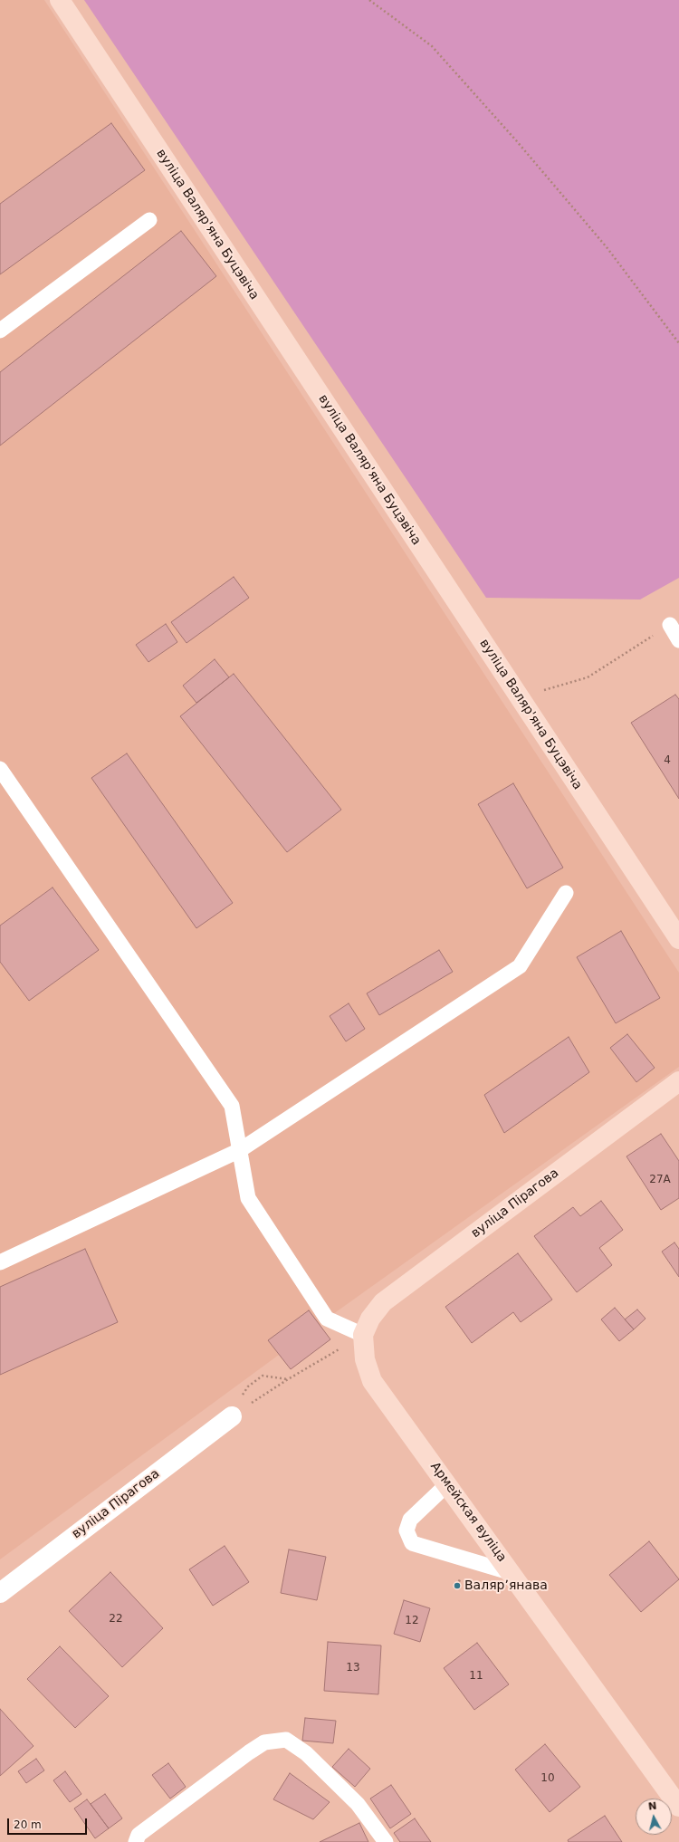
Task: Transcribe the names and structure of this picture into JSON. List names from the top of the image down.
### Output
{
  "streets": {
    "street": ["вуліца Валяр'яна Буцэвіча", "вуліца Пірагова", "Армейская вуліца"]
  },
  "crossings": [
    ["вуліца Пірагова", "Армейская вуліца"]
  ],
  "places": ["Валярʼянава"],
  "house_numbers": [
    "4",
    "27А",
    "22",
    "12",
    "13",
    "11",
    "10"
  ],
  "scale_bar": "20 m",
  "north": "top"
}
